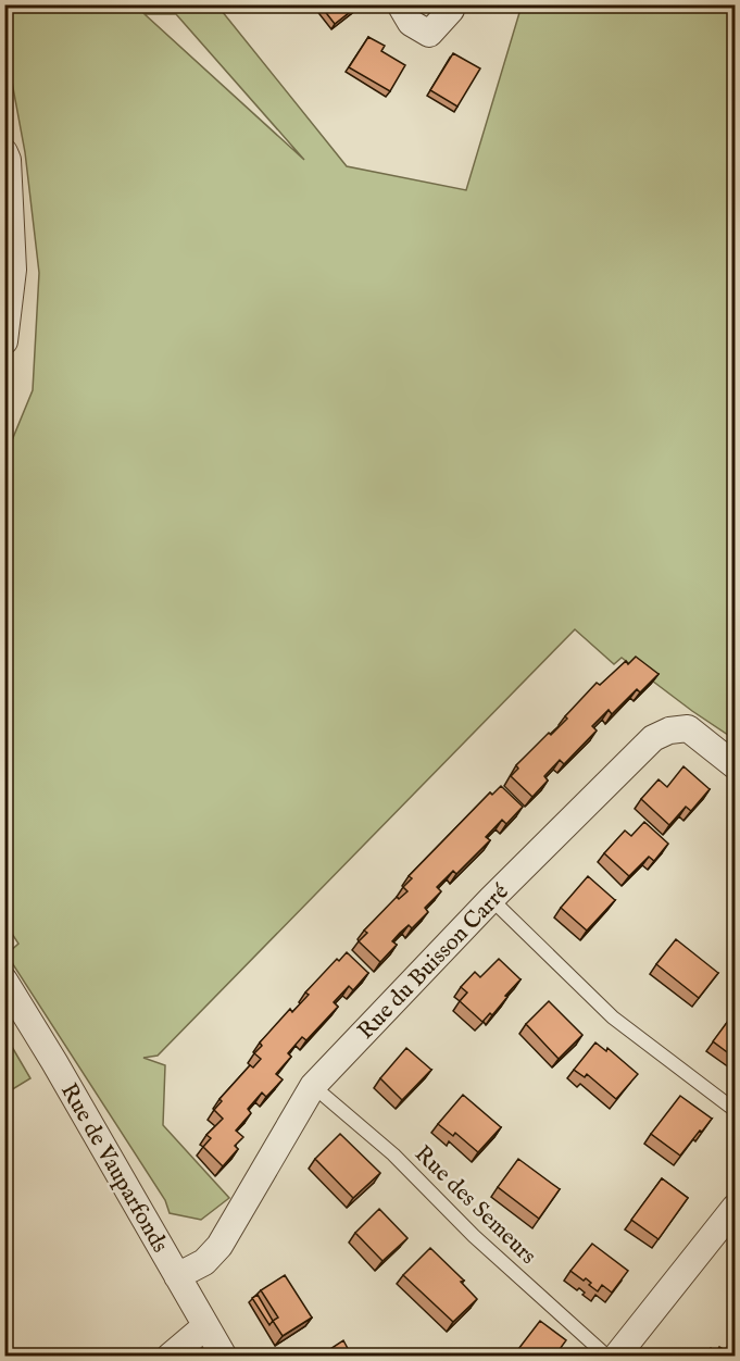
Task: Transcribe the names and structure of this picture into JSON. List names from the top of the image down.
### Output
{
  "streets": {
    "street": ["Rue du Buisson Carré", "Rue de Vauparfonds"],
    "lane": ["Rue des Semeurs"]
  },
  "crossings": [
    ["Rue du Buisson Carré", "Rue de Vauparfonds"],
    ["Rue du Buisson Carré", "Rue des Semeurs"]
  ]
}
